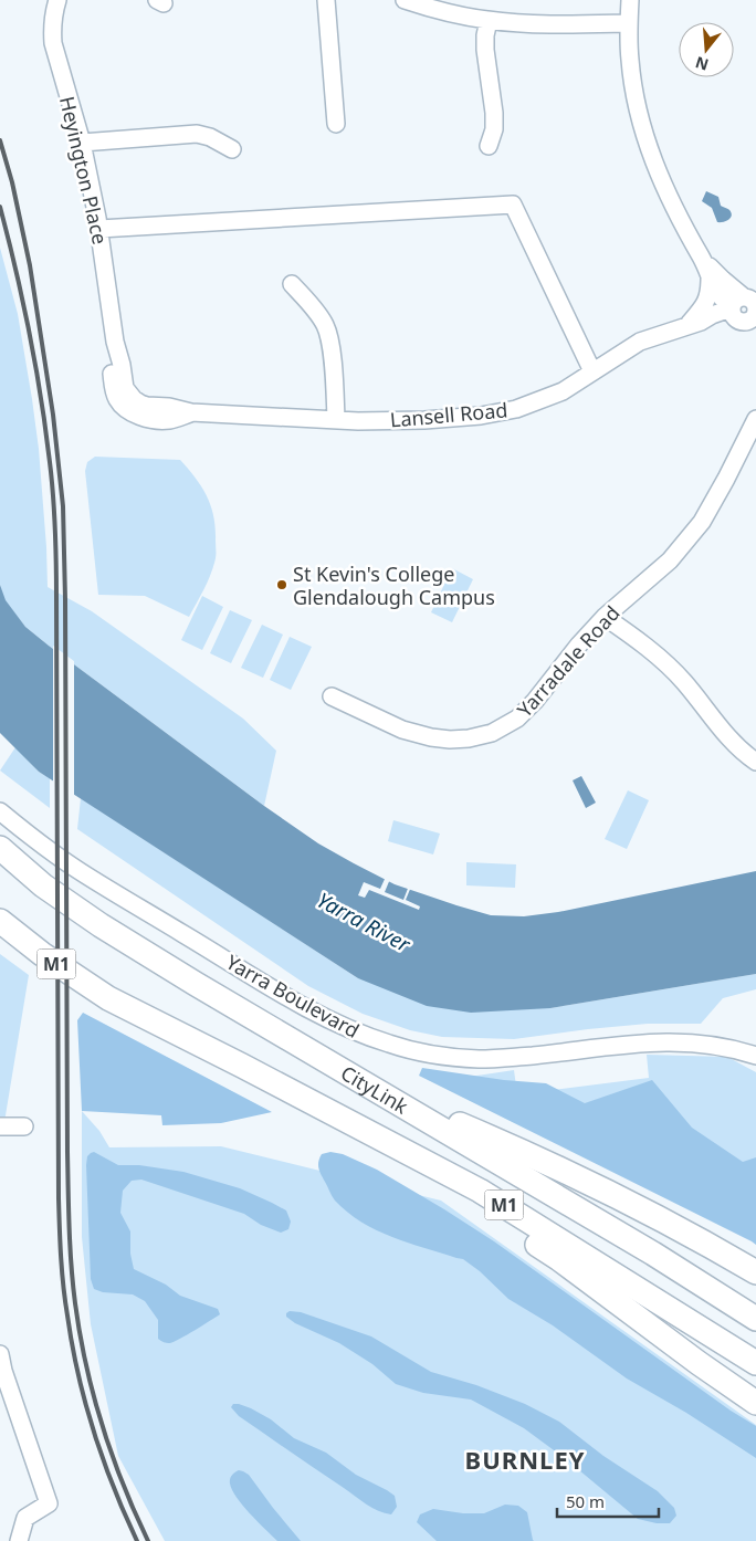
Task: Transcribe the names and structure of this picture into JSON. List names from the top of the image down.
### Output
{
  "streets": {
    "highway": ["M1", "CityLink"],
    "street": [
      "Heyington Place",
      "Lansell Road",
      "Yarradale Road",
      "Yarra Boulevard"
    ]
  },
  "crossings": [
    ["Heyington Place", "Lansell Road"]
  ],
  "districts": ["BURNLEY"],
  "water": ["Yarra River"],
  "places": ["St Kevin's College Glendalough Campus"],
  "scale_bar": "50 m",
  "north": "bottom"
}
